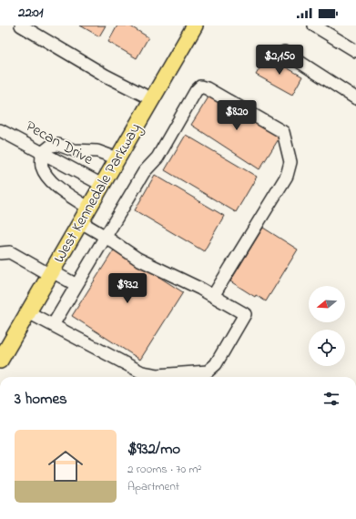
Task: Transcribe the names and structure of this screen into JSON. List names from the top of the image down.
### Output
{
  "streets": {
    "main road": ["West Kennedale Parkway"],
    "street": ["Pecan Drive"]
  },
  "crossings": [
    ["Pecan Drive", "West Kennedale Parkway"]
  ],
  "north": "left",
  "page": {
    "status": "22:01",
    "price": ["$2,150", "$820", "$932"],
    "heading": "3 homes",
    "list": [
      {
        "name": "$932/mo",
        "note": "2 rooms · 70 m² · Apartment"
      }
    ]
  }
}
